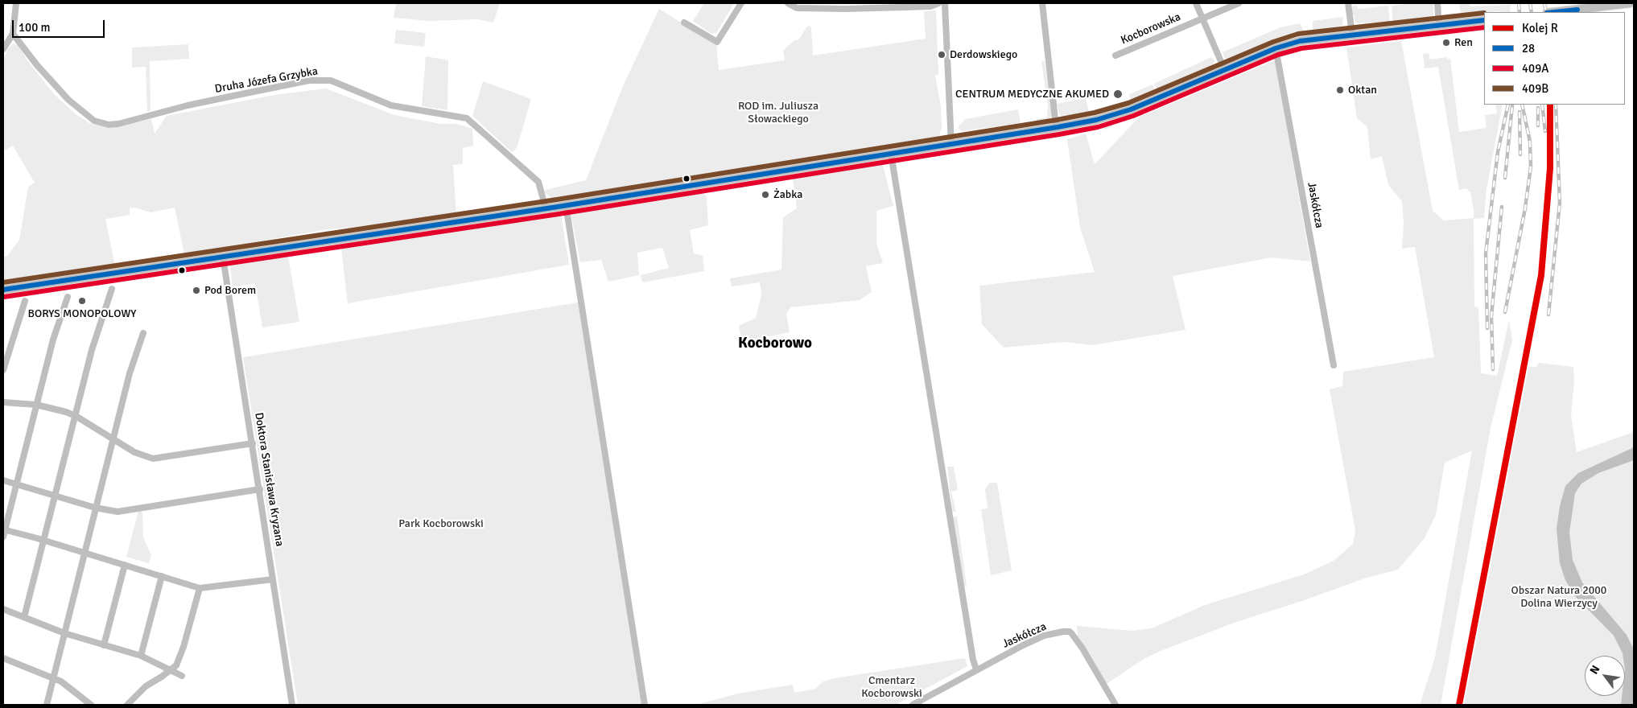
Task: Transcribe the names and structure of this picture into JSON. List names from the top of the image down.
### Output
{
  "streets": {
    "street": [
      "Kocborowska",
      "Druha Józefa Grzybka",
      "Jaskółcza",
      "Doktora Stanisława Kryzana"
    ]
  },
  "districts": ["Kocborowo"],
  "parks": [
    "ROD im. Juliusza Słowackiego",
    "Park Kocborowski",
    "Obszar Natura 2000 Dolina Wierzycy",
    "Cmentarz Kocborowski"
  ],
  "places": [
    "Ren",
    "Derdowskiego",
    "Oktan",
    "CENTRUM MEDYCZNE AKUMED",
    "Żabka",
    "Pod Borem",
    "BORYS MONOPOLOWY"
  ],
  "lines": [
    "transit line 28",
    "transit line 409B",
    "transit line 409A",
    "rail line R"
  ],
  "legend": [
    "Kolej R",
    "28",
    "409A",
    "409B"
  ],
  "scale_bar": "100 m",
  "north": "top left"
}
